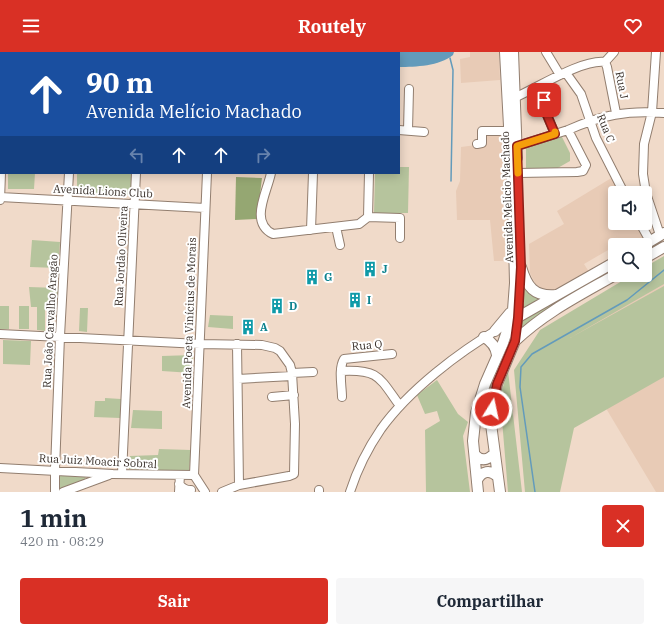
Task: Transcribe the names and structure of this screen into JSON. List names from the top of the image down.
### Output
{
  "streets": {
    "main road": ["Avenida Melício Machado"],
    "street": [
      "Rua J",
      "Rua C",
      "Avenida Lions Club",
      "Rua Jordão Oliveira",
      "Rua João Carvalho Aragão",
      "Avenida Poeta Vinícius de Morais",
      "Rua Q",
      "Rua Juiz Moacir Sobral"
    ]
  },
  "crossings": [
    ["Avenida Lions Club", "Rua Jordão Oliveira"],
    ["Avenida Lions Club", "Rua João Carvalho Aragão"],
    ["Avenida Lions Club", "Avenida Poeta Vinícius de Morais"],
    ["Rua Jordão Oliveira", "Rua Juiz Moacir Sobral"],
    ["Rua João Carvalho Aragão", "Rua Juiz Moacir Sobral"],
    ["Avenida Poeta Vinícius de Morais", "Rua Juiz Moacir Sobral"]
  ],
  "places": {
    "building": [
      "J",
      "G",
      "I",
      "D",
      "A"
    ]
  },
  "page": {
    "header": "Routely",
    "turn": ["90 m", "Avenida Melício Machado"],
    "heading": ["1 min", "420 m · 08:29"],
    "buttons": ["Sair", "Compartilhar"]
  }
}
